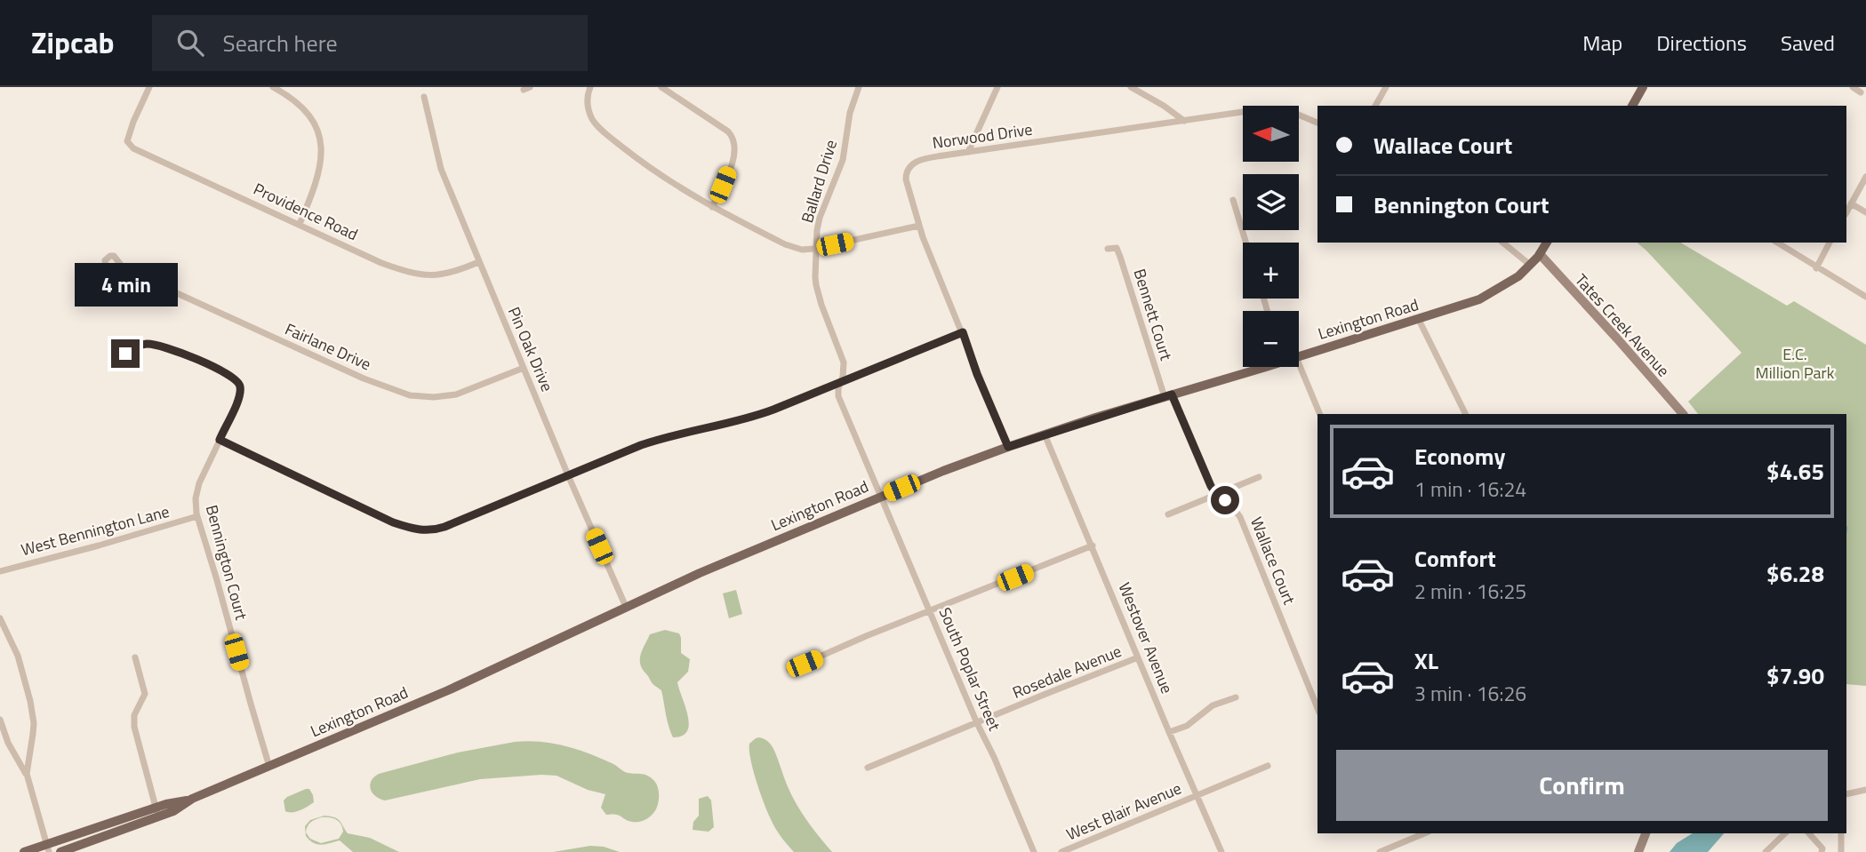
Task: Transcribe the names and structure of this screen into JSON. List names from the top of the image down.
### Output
{
  "streets": {
    "main road": ["Lexington Road", "Tates Creek Avenue"],
    "street": [
      "Norwood Drive",
      "Ballard Drive",
      "Providence Road",
      "Bennett Court",
      "Fairlane Drive",
      "Pin Oak Drive",
      "West Bennington Lane",
      "Wallace Court",
      "Bennington Court",
      "Westover Avenue",
      "South Poplar Street",
      "Rosedale Avenue",
      "West Blair Avenue"
    ]
  },
  "crossings": [
    ["Norwood Drive", "Lexington Road"],
    ["Ballard Drive", "South Poplar Street"],
    ["Providence Road", "Pin Oak Drive"],
    ["Bennett Court", "Lexington Road"],
    ["Bennett Court", "Wallace Court"],
    ["Lexington Road", "Tates Creek Avenue"],
    ["Lexington Road", "Pin Oak Drive"],
    ["Lexington Road", "Wallace Court"],
    ["Lexington Road", "Bennington Court"],
    ["Lexington Road", "Westover Avenue"],
    ["Lexington Road", "South Poplar Street"],
    ["Fairlane Drive", "Pin Oak Drive"],
    ["West Bennington Lane", "Bennington Court"],
    ["Westover Avenue", "Rosedale Avenue"],
    ["Westover Avenue", "West Blair Avenue"],
    ["South Poplar Street", "Rosedale Avenue"]
  ],
  "parks": ["E.C. Million Park"],
  "north": "left",
  "page": {
    "header": "Zipcab",
    "search": "Search here",
    "nav": ["Map", "Directions", "Saved"],
    "map_buttons": ["+", "−"],
    "banner": ["Wallace Court", "Bennington Court"],
    "bubble": "4 min",
    "list": [
      {
        "name": "Economy",
        "note": "1 min · 16:24",
        "value": "$4.65"
      },
      {
        "name": "Comfort",
        "note": "2 min · 16:25",
        "value": "$6.28"
      },
      {
        "name": "XL",
        "note": "3 min · 16:26",
        "value": "$7.90"
      }
    ],
    "buttons": "Confirm"
  }
}
